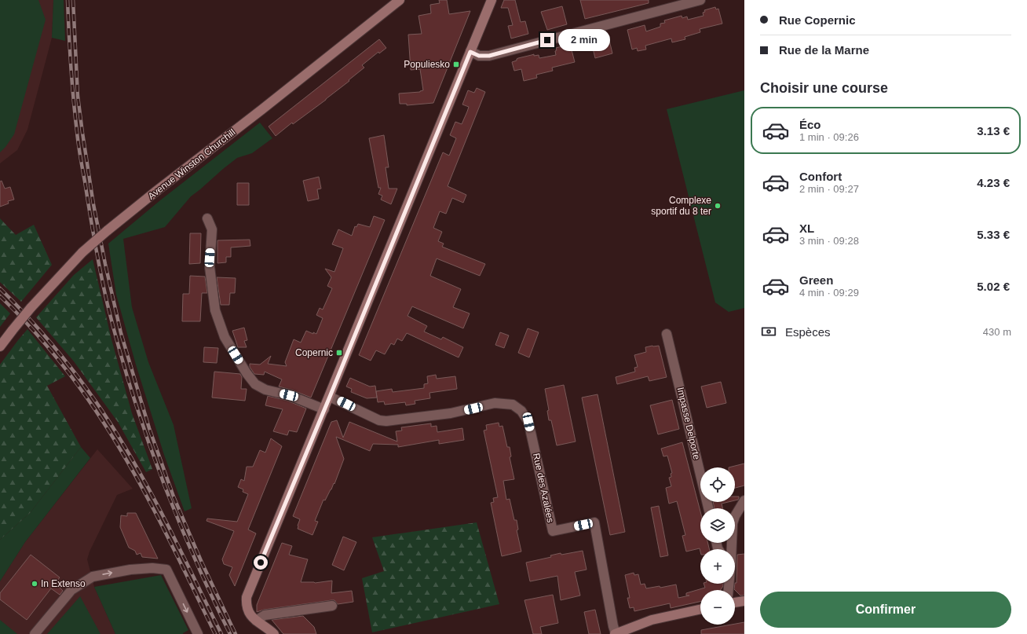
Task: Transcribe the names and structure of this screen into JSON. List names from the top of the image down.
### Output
{
  "streets": {
    "street": ["Avenue Winston Churchill", "Impasse Delporte", "Rue des Azalées"]
  },
  "places": {
    "transit": ["Populiesko", "Copernic"],
    "other": ["Complexe sportif du 8 ter", "In Extenso"]
  },
  "page": {
    "banner": ["Rue Copernic", "Rue de la Marne"],
    "bubble": "2 min",
    "heading": "Choisir une course",
    "list": [
      {
        "name": "Éco",
        "note": "1 min · 09:26",
        "value": "3.13 €"
      },
      {
        "name": "Confort",
        "note": "2 min · 09:27",
        "value": "4.23 €"
      },
      {
        "name": "XL",
        "note": "3 min · 09:28",
        "value": "5.33 €"
      },
      {
        "name": "Green",
        "note": "4 min · 09:29",
        "value": "5.02 €"
      }
    ],
    "pay": ["Espèces", "430 m"],
    "map_buttons": ["+", "−"],
    "buttons": "Confirmer"
  }
}
